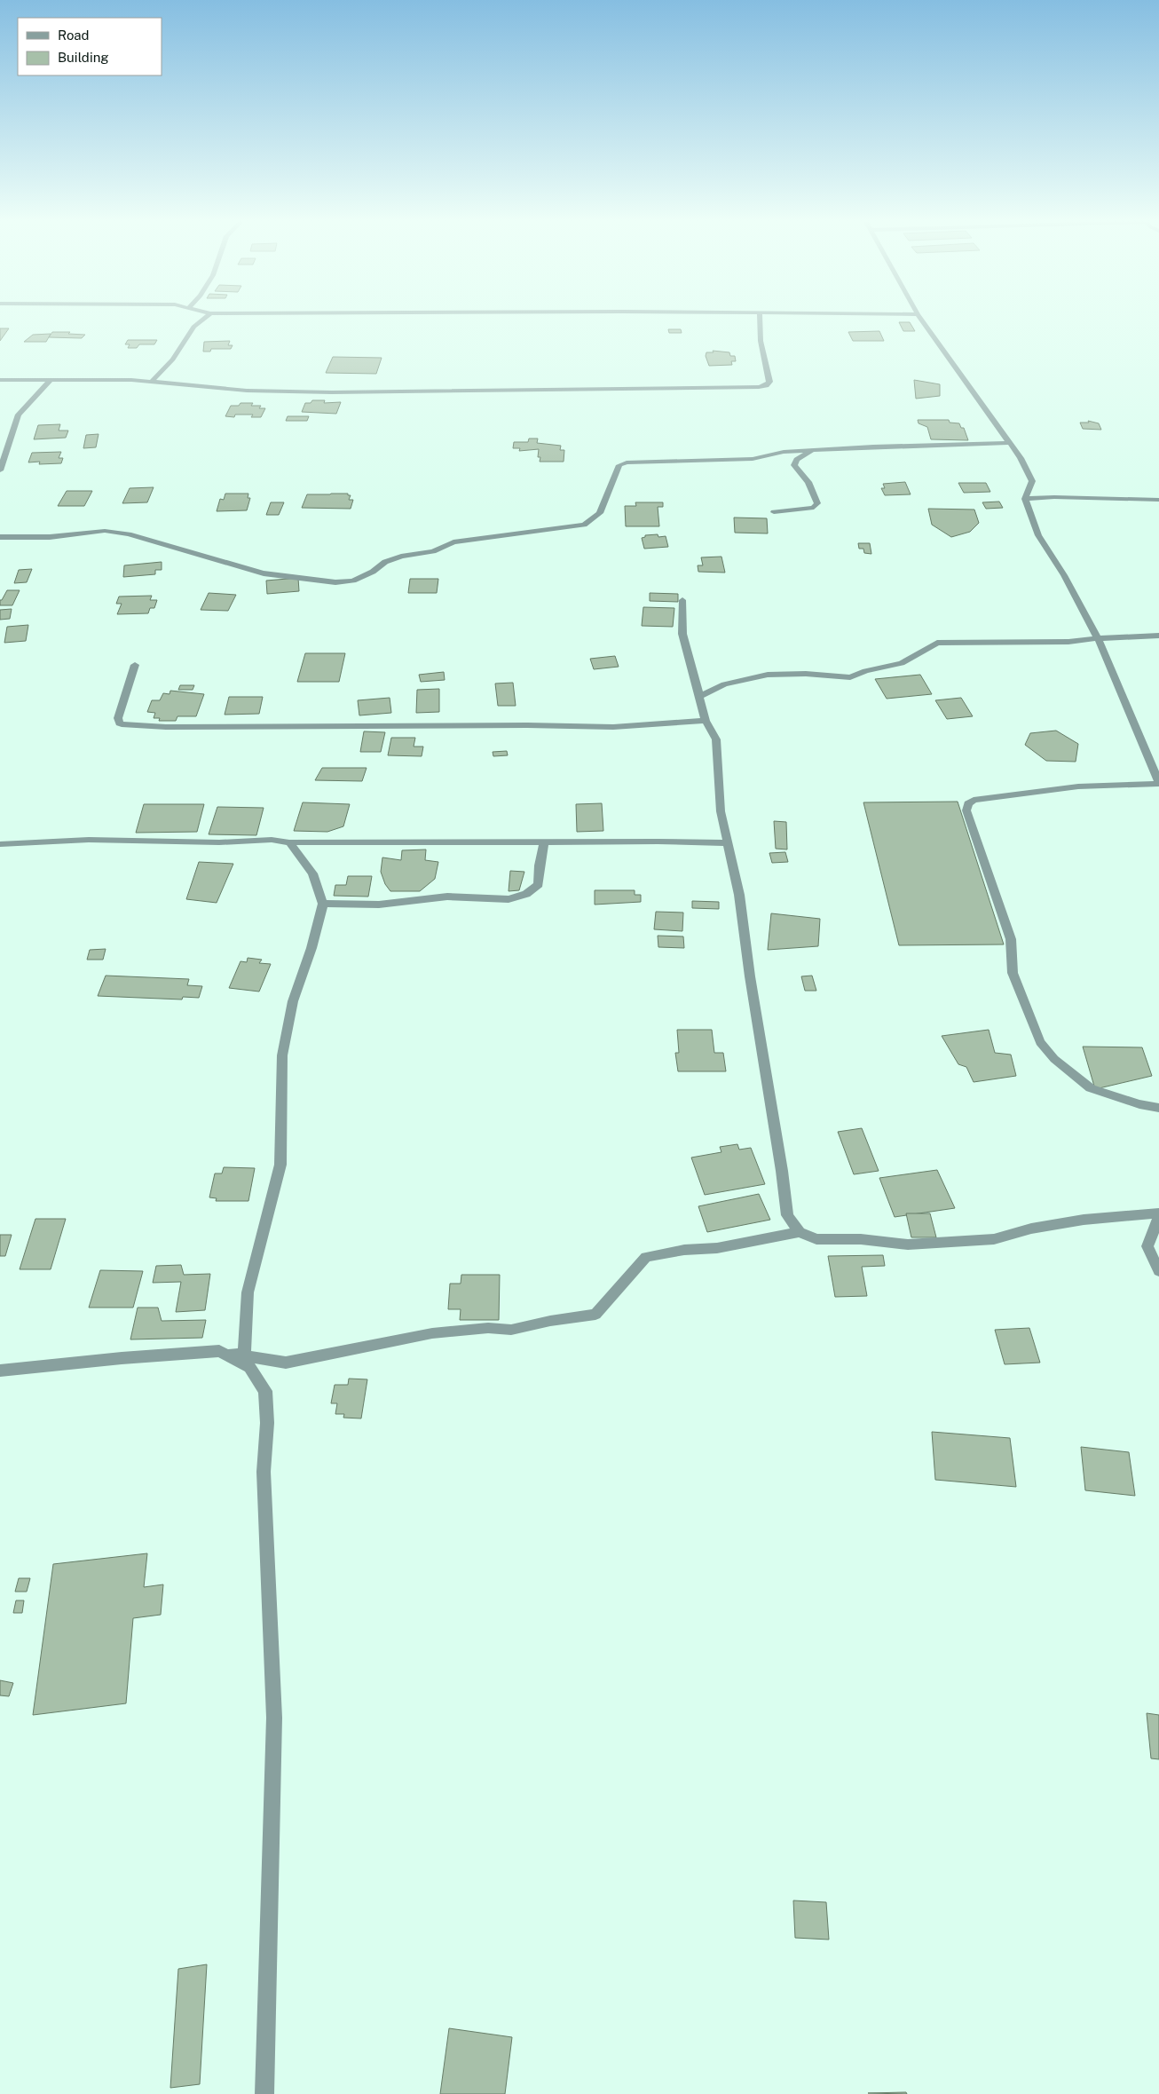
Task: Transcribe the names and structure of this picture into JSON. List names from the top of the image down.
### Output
{
  "legend": ["Road", "Building"]
}
